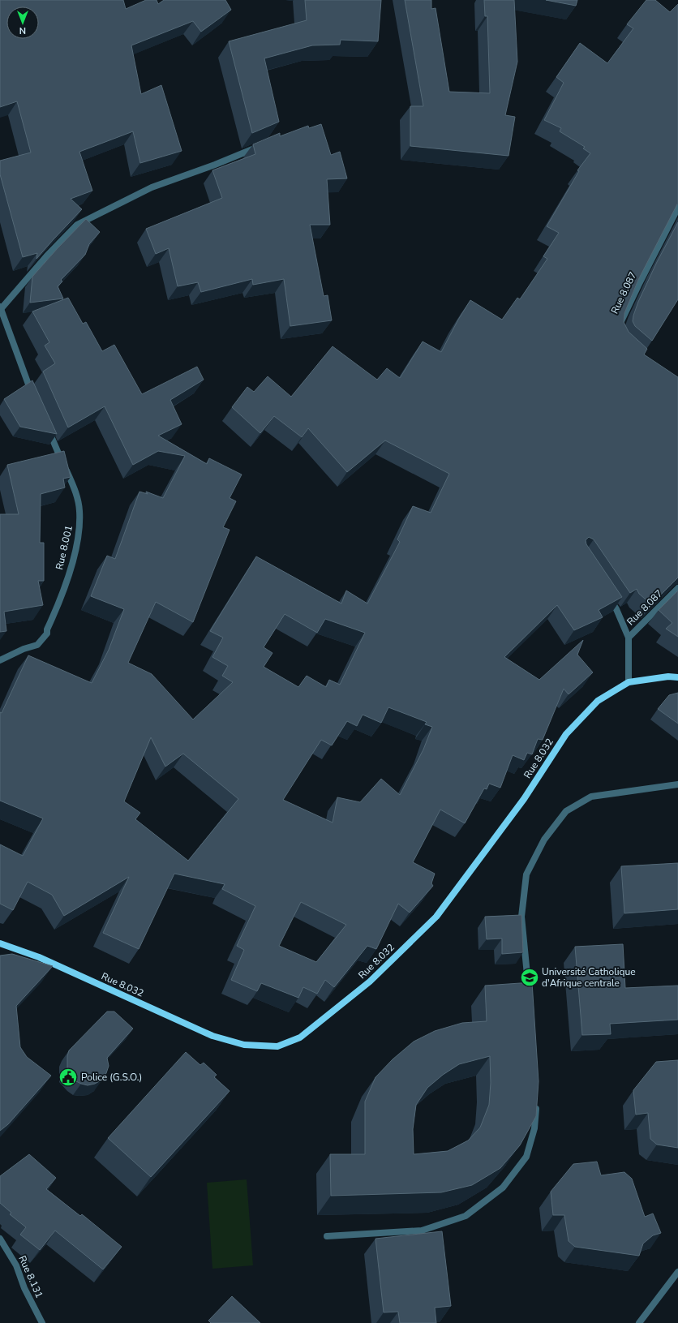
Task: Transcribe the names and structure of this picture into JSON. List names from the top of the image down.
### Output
{
  "streets": {
    "street": [
      "Rue 8.087",
      "Rue 8.001",
      "Rue 8.032",
      "Rue 8.131"
    ]
  },
  "crossings": [
    ["Rue 8.087", "Rue 8.032"]
  ],
  "places": {
    "school or university": ["Université Catholique d'Afrique centrale"],
    "public building": ["Police (G.S.O.)"]
  },
  "north": "bottom"
}
